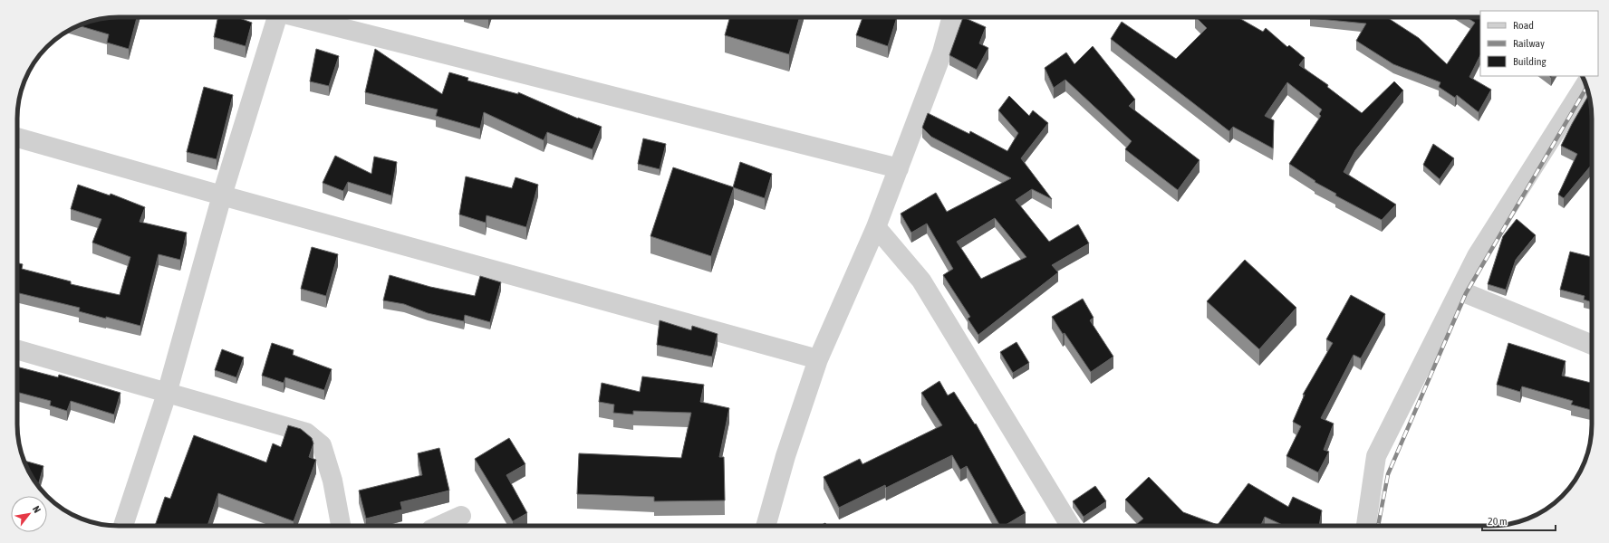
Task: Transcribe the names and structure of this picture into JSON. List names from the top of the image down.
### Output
{
  "legend": ["Road", "Railway", "Building"],
  "scale_bar": "20 m",
  "north": "top right"
}
